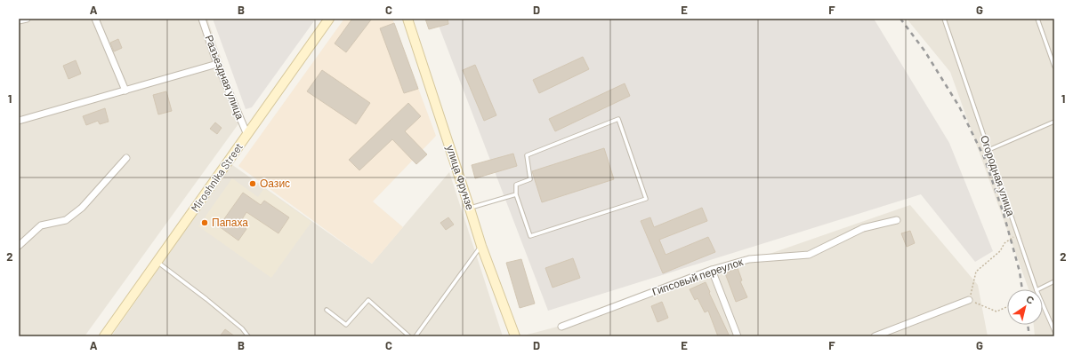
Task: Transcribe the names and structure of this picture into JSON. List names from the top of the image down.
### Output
{
  "streets": {
    "main road": ["Miroshnika Street", "улица Фрунзе"],
    "street": ["Разъездная улица", "Гипсовый переулок"],
    "lane": ["Огородная улица"]
  },
  "crossings": [
    ["Разъездная улица", "Miroshnika Street"]
  ],
  "places": ["Оазис", "Папаха"],
  "north": "top right",
  "grid": {
    "columns": [
      "A",
      "B",
      "C",
      "D",
      "E",
      "F",
      "G"
    ],
    "rows": ["1", "2"]
  }
}
